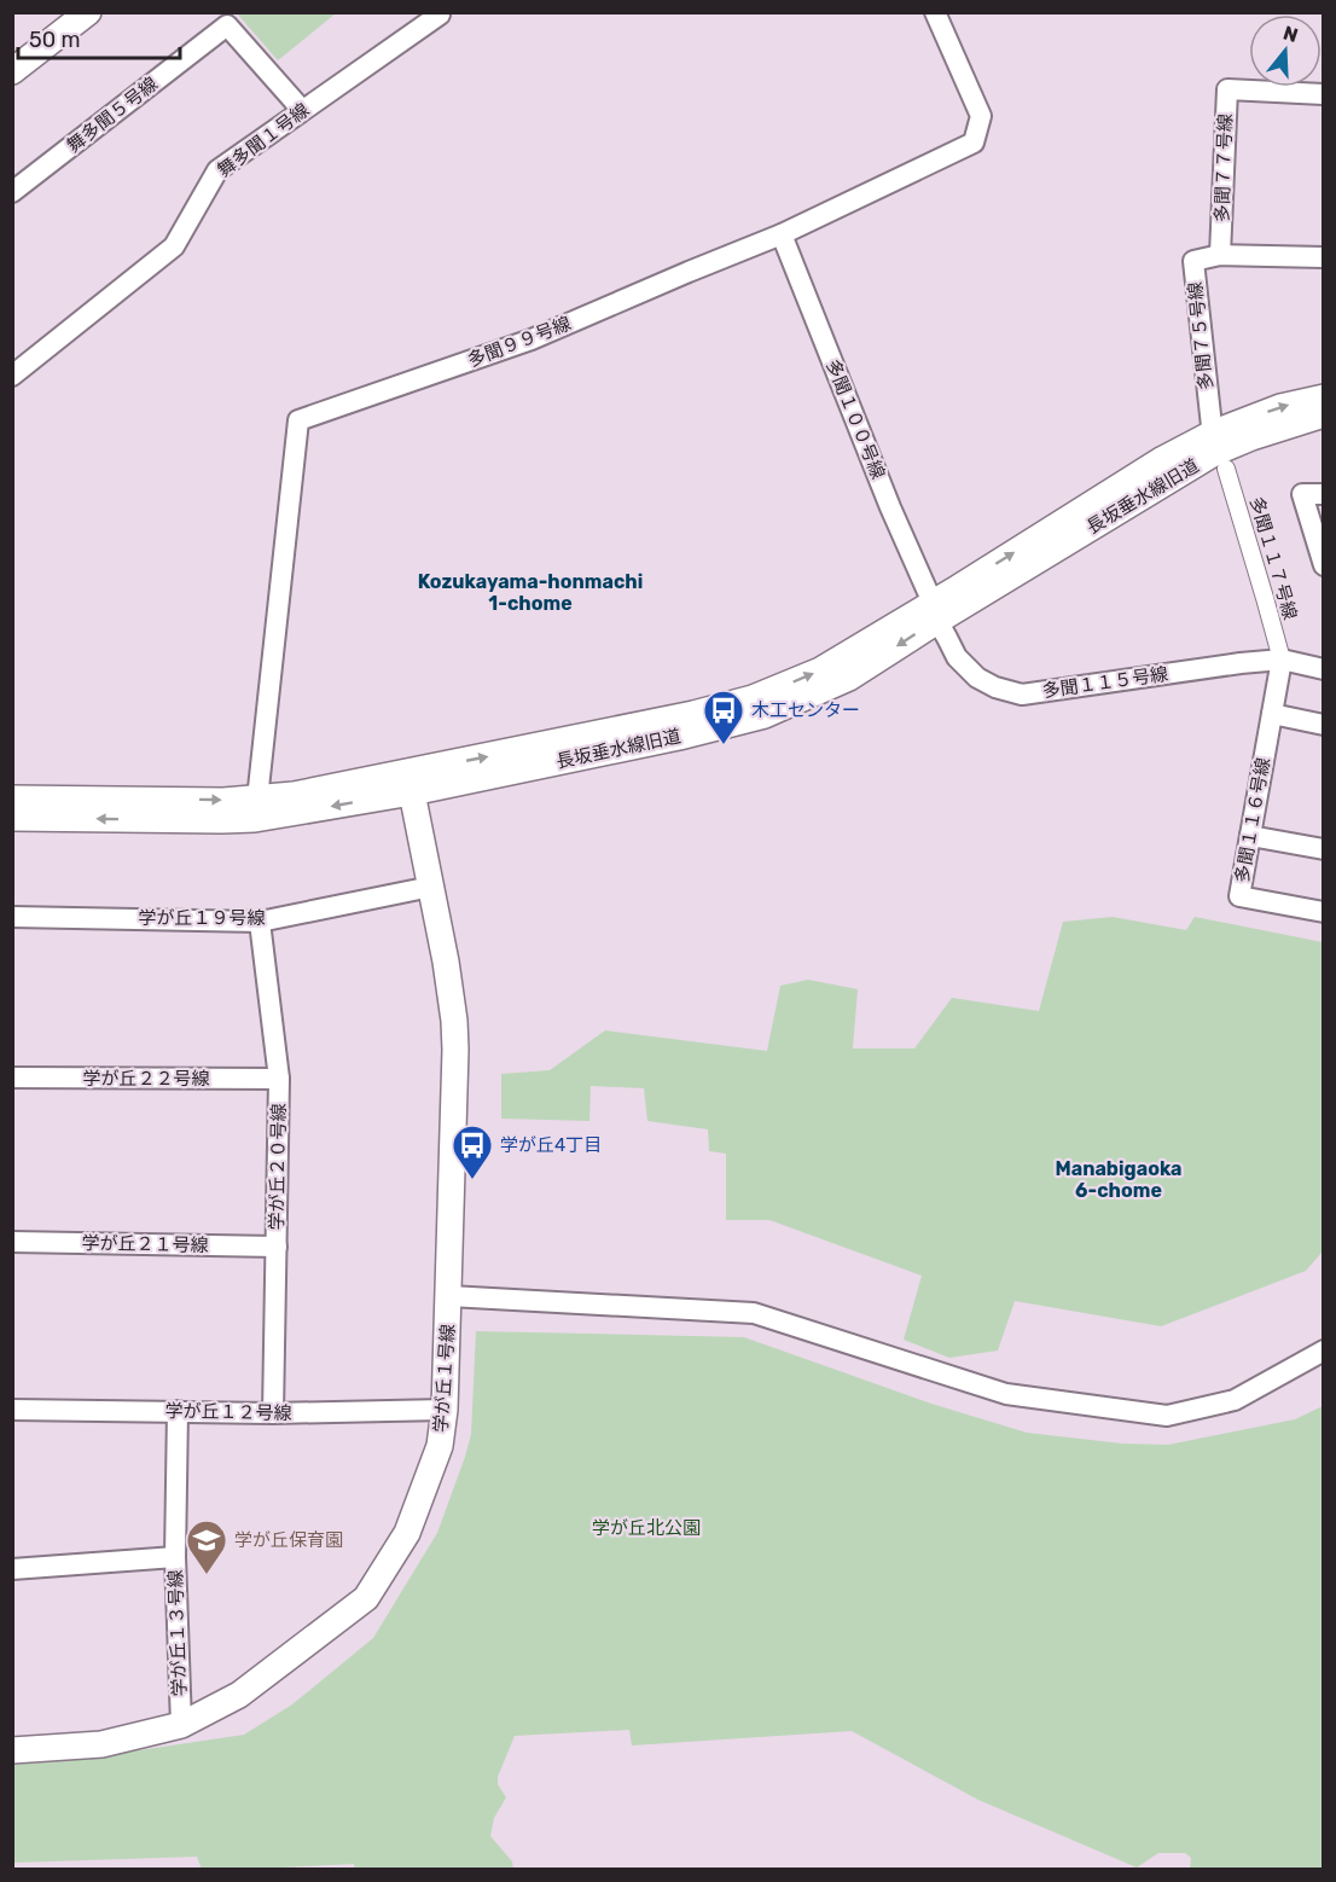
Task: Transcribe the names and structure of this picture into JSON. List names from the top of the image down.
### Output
{
  "streets": {
    "street": [
      "舞多聞５号線",
      "舞多聞１号線",
      "多聞７７号線",
      "多聞７５号線",
      "多聞９９号線",
      "多聞１００号線",
      "長坂垂水線旧道",
      "多聞１１７号線",
      "多聞１１５号線",
      "多聞１１６号線",
      "学が丘１９号線",
      "学が丘２２号線",
      "学が丘２０号線",
      "学が丘２１号線",
      "学が丘１号線",
      "学が丘１２号線",
      "学が丘１３号線"
    ]
  },
  "crossings": [
    ["舞多聞５号線", "舞多聞１号線"],
    ["多聞７７号線", "多聞７５号線"],
    ["多聞７５号線", "長坂垂水線旧道"],
    ["多聞７５号線", "多聞１１７号線"],
    ["多聞９９号線", "多聞１００号線"],
    ["多聞９９号線", "長坂垂水線旧道"],
    ["多聞１００号線", "長坂垂水線旧道"],
    ["多聞１００号線", "多聞１１５号線"],
    ["長坂垂水線旧道", "多聞１１７号線"],
    ["長坂垂水線旧道", "多聞１１５号線"],
    ["長坂垂水線旧道", "学が丘１号線"],
    ["多聞１１７号線", "多聞１１５号線"],
    ["多聞１１７号線", "多聞１１６号線"],
    ["多聞１１５号線", "多聞１１６号線"],
    ["学が丘１９号線", "学が丘２０号線"],
    ["学が丘１９号線", "学が丘１号線"],
    ["学が丘２２号線", "学が丘２０号線"],
    ["学が丘２０号線", "学が丘２１号線"],
    ["学が丘２０号線", "学が丘１２号線"],
    ["学が丘１号線", "学が丘１２号線"],
    ["学が丘１号線", "学が丘１３号線"],
    ["学が丘１２号線", "学が丘１３号線"]
  ],
  "districts": ["Kozukayama-honmachi 1-chome", "Manabigaoka 6-chome"],
  "parks": ["学が丘北公園"],
  "places": {
    "bus stop": ["木工センター", "学が丘4丁目"],
    "school or university": ["学が丘保育園"]
  },
  "scale_bar": "50 m",
  "north": "top"
}
